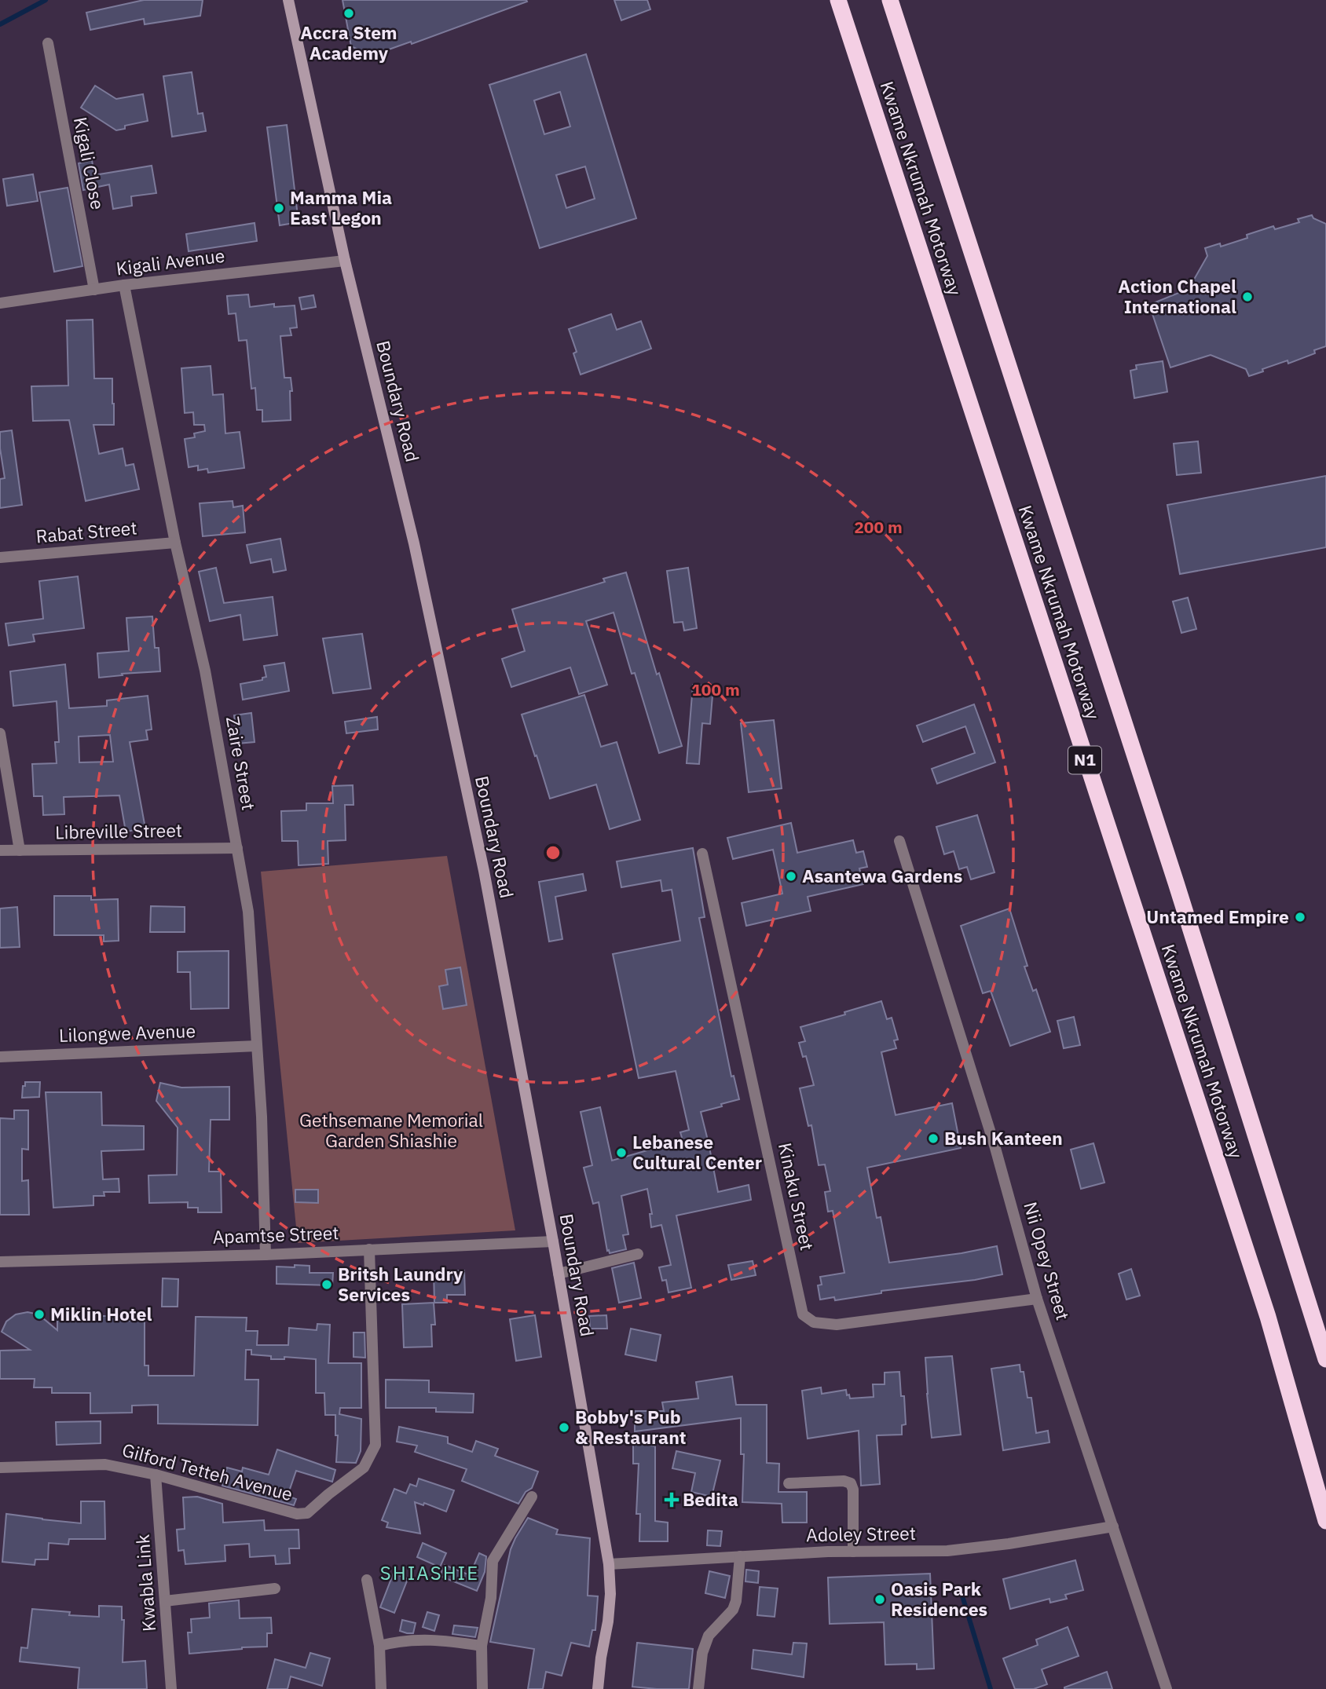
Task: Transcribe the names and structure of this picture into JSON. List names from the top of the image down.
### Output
{
  "streets": {
    "highway": ["Kwame Nkrumah Motorway", "N1"],
    "main road": ["Boundary Road"],
    "street": [
      "Kigali Close",
      "Kigali Avenue",
      "Rabat Street",
      "Zaire Street",
      "Libreville Street",
      "Lilongwe Avenue",
      "Kinaku Street",
      "Apamtse Street",
      "Nii Opey Street",
      "Gilford Tetteh Avenue",
      "Adoley Street",
      "Kwabla Link"
    ]
  },
  "crossings": [
    ["Kigali Close", "Kigali Avenue"],
    ["Kigali Avenue", "Boundary Road"],
    ["Kigali Avenue", "Zaire Street"],
    ["Boundary Road", "Apamtse Street"],
    ["Boundary Road", "Adoley Street"],
    ["Rabat Street", "Zaire Street"],
    ["Zaire Street", "Libreville Street"],
    ["Zaire Street", "Lilongwe Avenue"],
    ["Zaire Street", "Apamtse Street"],
    ["Kinaku Street", "Nii Opey Street"],
    ["Apamtse Street", "Gilford Tetteh Avenue"],
    ["Nii Opey Street", "Adoley Street"],
    ["Gilford Tetteh Avenue", "Kwabla Link"]
  ],
  "districts": ["SHIASHIE"],
  "parks": ["Gethsemane Memorial Garden Shiashie"],
  "places": {
    "other": [
      "Accra Stem Academy",
      "Mamma Mia East Legon",
      "Action Chapel International",
      "Asantewa Gardens",
      "Untamed Empire",
      "Bush Kanteen",
      "Lebanese Cultural Center",
      "Britsh Laundry Services",
      "Miklin Hotel",
      "Bobby's Pub & Restaurant",
      "Oasis Park Residences"
    ],
    "health": ["Bedita"]
  },
  "rings": ["200 m", "100 m"]
}
